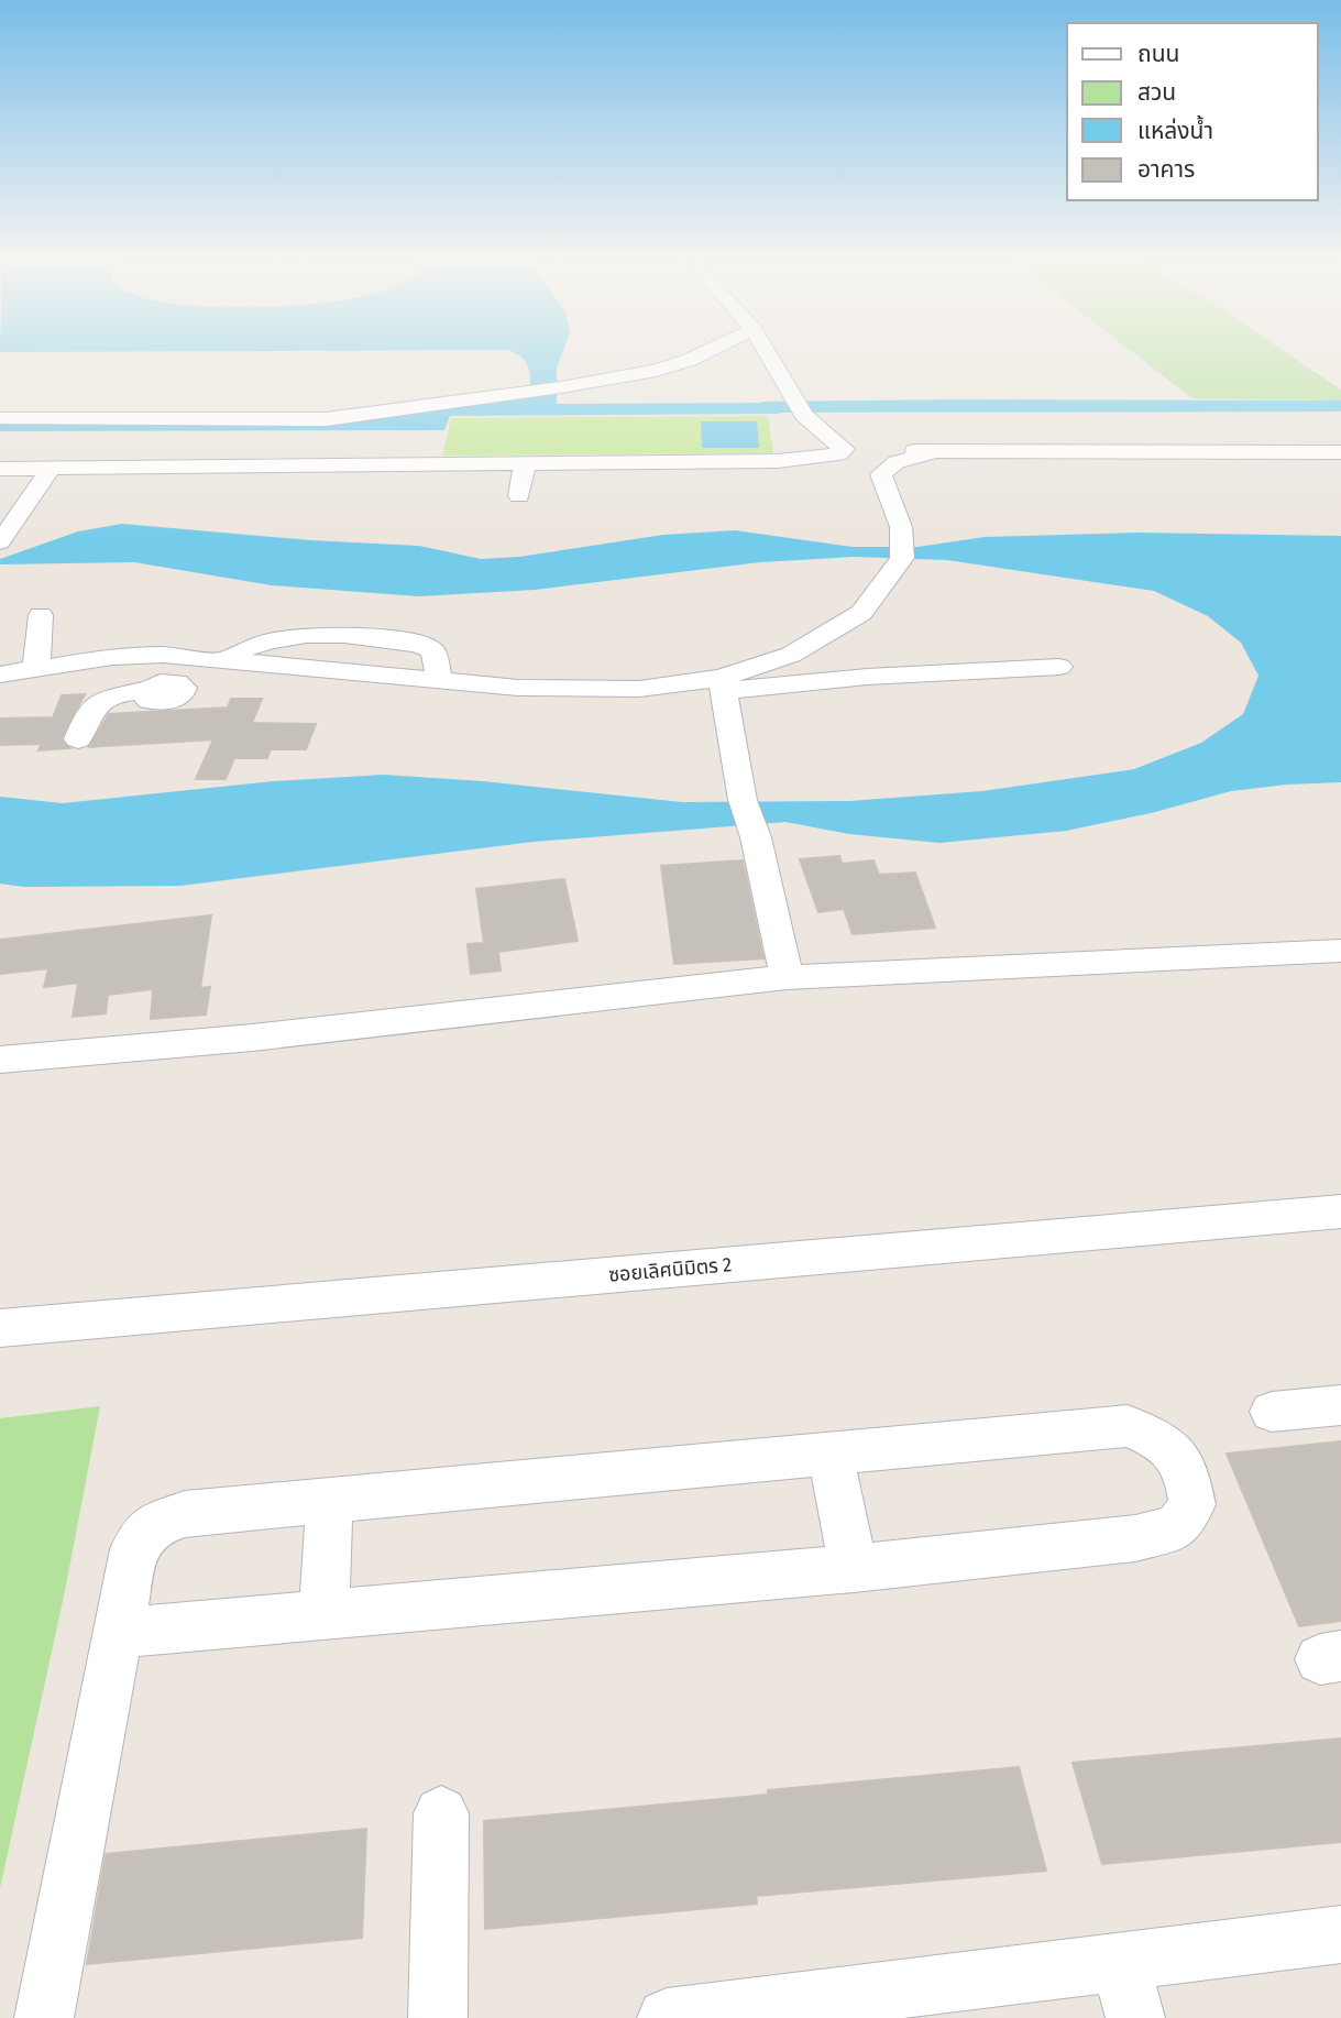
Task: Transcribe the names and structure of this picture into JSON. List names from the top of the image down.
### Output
{
  "streets": {
    "street": ["ซอยเลิศนิมิตร 2"]
  },
  "legend": [
    "ถนน",
    "สวน",
    "แหล่งน้ำ",
    "อาคาร"
  ]
}
